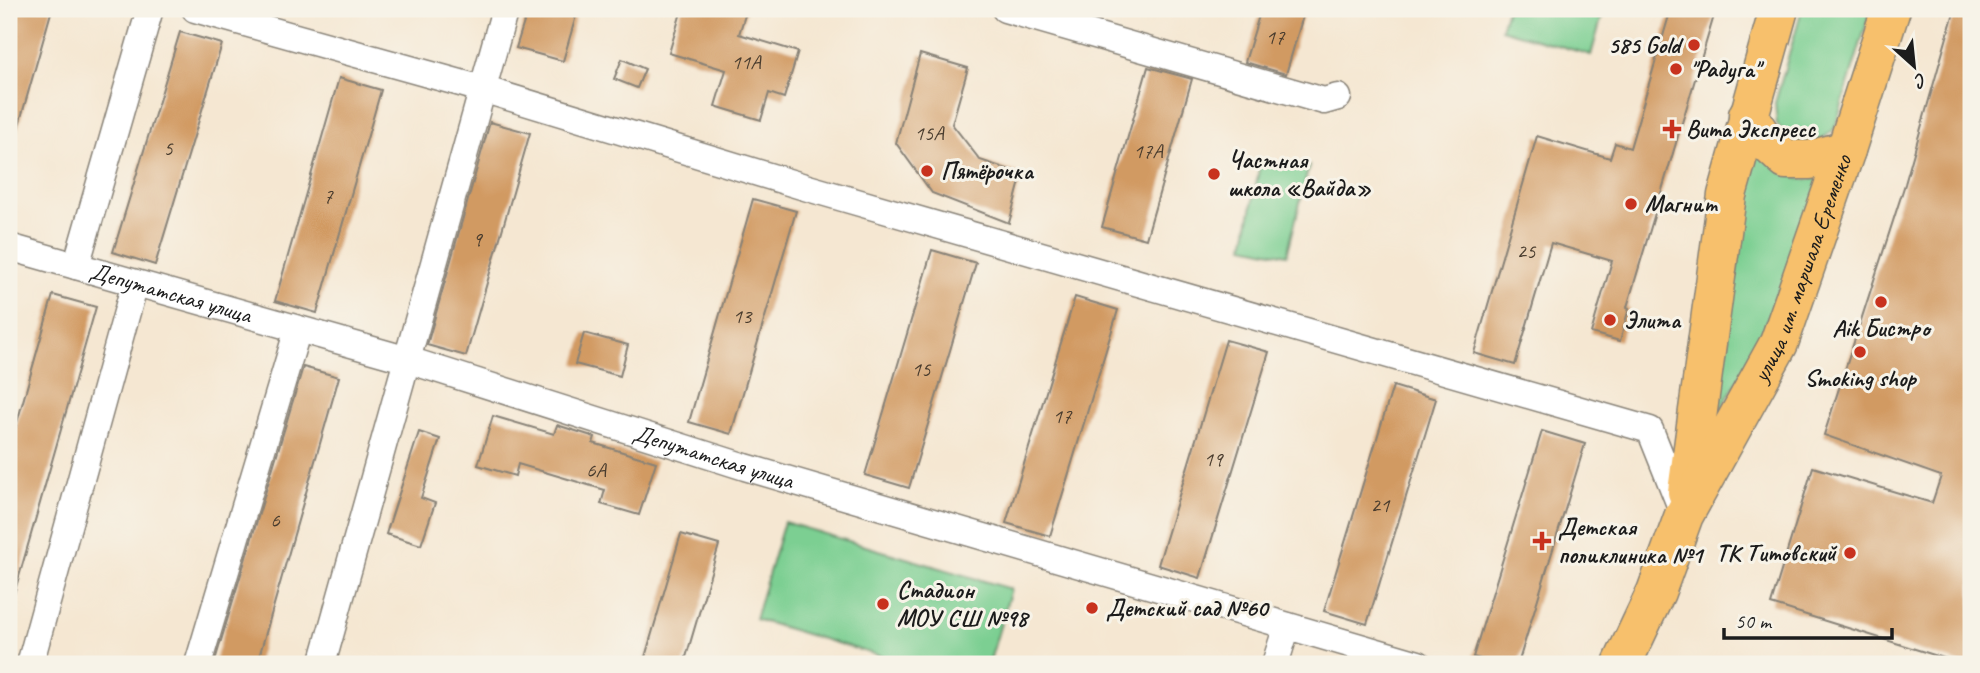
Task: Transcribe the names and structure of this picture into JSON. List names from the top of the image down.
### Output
{
  "streets": {
    "highway": ["улица им. маршала Еременко"],
    "street": ["Депутатская улица"]
  },
  "places": {
    "other": [
      "585 Gold",
      "\"Радуга\"",
      "Пятёрочка",
      "Частная школа «Вайда»",
      "Магнит",
      "Aik Бистро",
      "Элита",
      "Smoking shop",
      "ТК Титовский",
      "Стадион МОУ СШ №98",
      "Детский сад №60"
    ],
    "health": ["Вита Экспресс", "Детская поликлиника №1"]
  },
  "house_numbers": [
    "17",
    "11А",
    "15А",
    "5",
    "17А",
    "7",
    "9",
    "25",
    "13",
    "15",
    "17",
    "19",
    "6А",
    "21",
    "6"
  ],
  "scale_bar": "50 m",
  "north": "bottom right"
}
